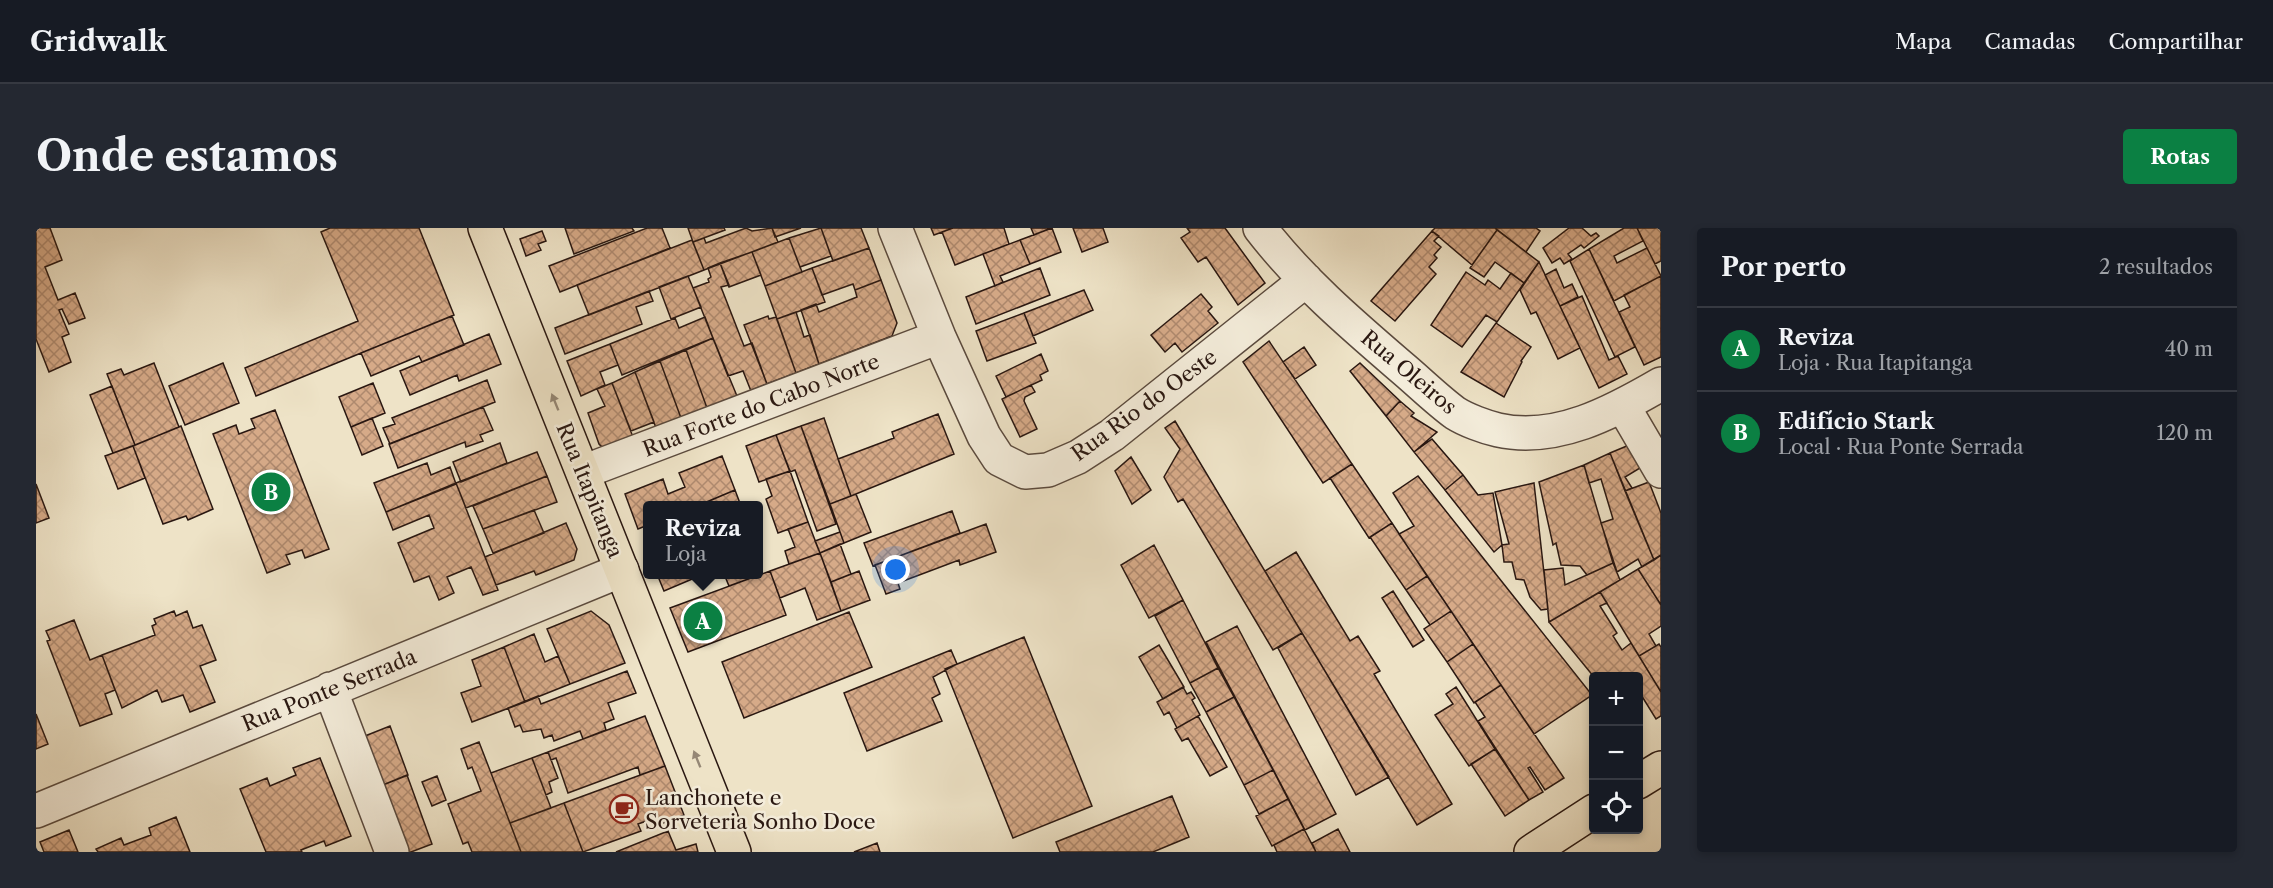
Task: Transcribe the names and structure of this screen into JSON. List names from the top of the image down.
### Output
{
  "streets": {
    "main road": ["Rua Itapitanga"],
    "street": [
      "Rua Oleiros",
      "Rua Forte do Cabo Norte",
      "Rua Rio do Oeste",
      "Rua Ponte Serrada"
    ]
  },
  "crossings": [
    ["Rua Oleiros", "Rua Rio do Oeste"],
    ["Rua Forte do Cabo Norte", "Rua Rio do Oeste"],
    ["Rua Forte do Cabo Norte", "Rua Itapitanga"],
    ["Rua Itapitanga", "Rua Ponte Serrada"]
  ],
  "one_way": ["Rua Itapitanga"],
  "places": {
    "cafe": ["Lanchonete e Sorveteria Sonho Doce"]
  },
  "page": {
    "header": "Gridwalk",
    "nav": ["Mapa", "Camadas", "Compartilhar"],
    "buttons": "Rotas",
    "title": "Onde estamos",
    "heading": ["Por perto", "2 resultados"],
    "list": [
      {
        "mark": "A",
        "name": "Reviza",
        "note": "Loja · Rua Itapitanga",
        "value": "40 m"
      },
      {
        "mark": "B",
        "name": "Edifício Stark",
        "note": "Local · Rua Ponte Serrada",
        "value": "120 m"
      }
    ],
    "pins": ["B", "A"],
    "popup": ["Reviza", "Loja"],
    "map_buttons": ["+", "−"]
  }
}
